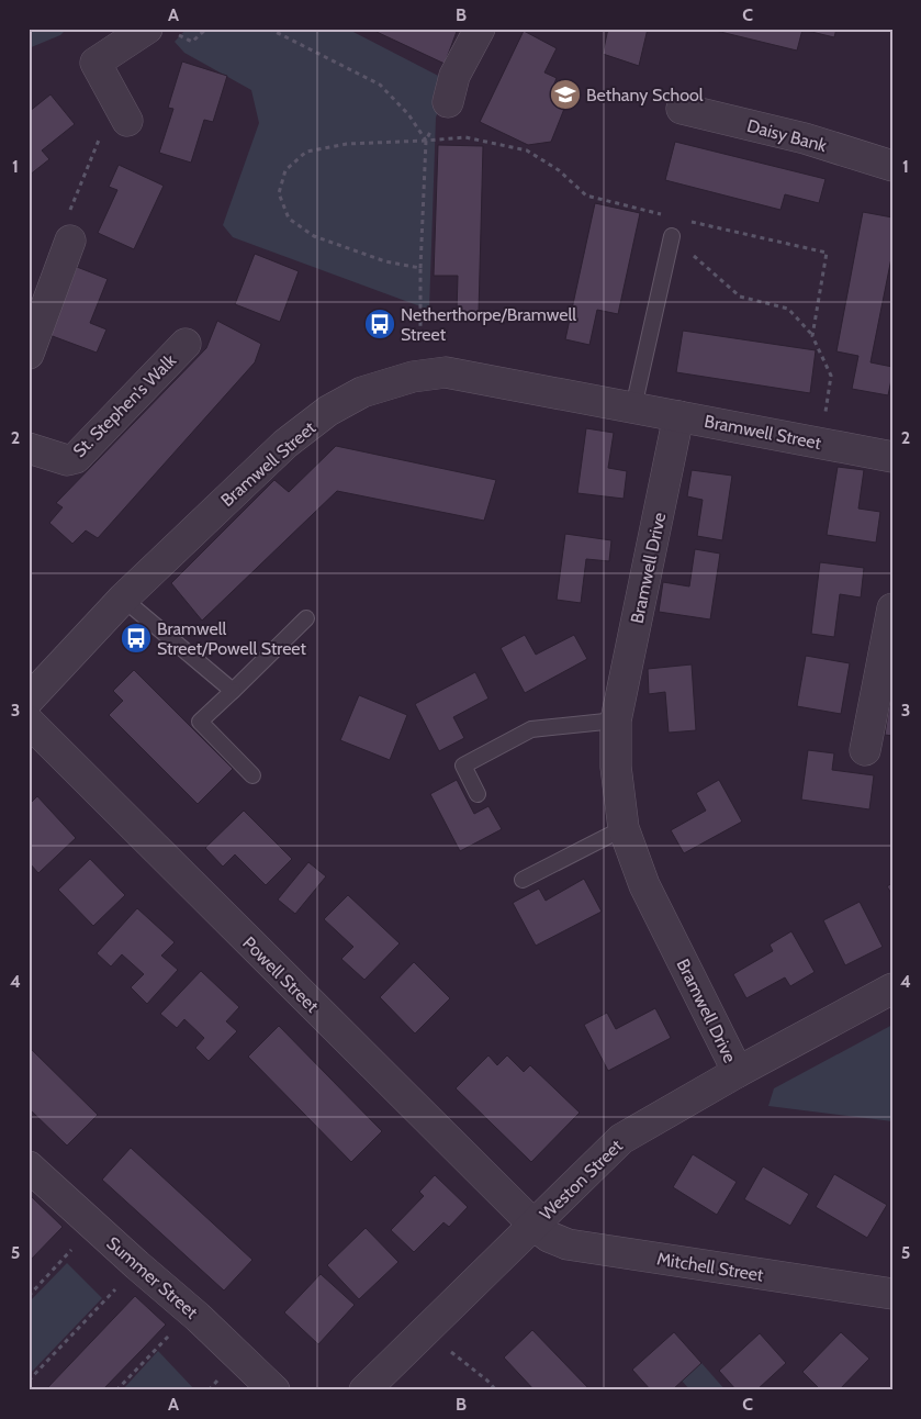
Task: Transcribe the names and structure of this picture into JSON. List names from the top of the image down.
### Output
{
  "streets": {
    "street": [
      "Daisy Bank",
      "St. Stephen's Walk",
      "Bramwell Street",
      "Bramwell Drive",
      "Powell Street",
      "Weston Street",
      "Mitchell Street",
      "Summer Street"
    ]
  },
  "crossings": [
    ["Bramwell Street", "Bramwell Drive"],
    ["Bramwell Drive", "Weston Street"],
    ["Powell Street", "Weston Street"],
    ["Powell Street", "Mitchell Street"],
    ["Weston Street", "Mitchell Street"]
  ],
  "places": {
    "school or university": ["Bethany School"],
    "bus stop": ["Netherthorpe/Bramwell Street", "Bramwell Street/Powell Street"]
  },
  "grid": {
    "columns": ["A", "B", "C"],
    "rows": [
      "1",
      "2",
      "3",
      "4",
      "5"
    ]
  }
}
